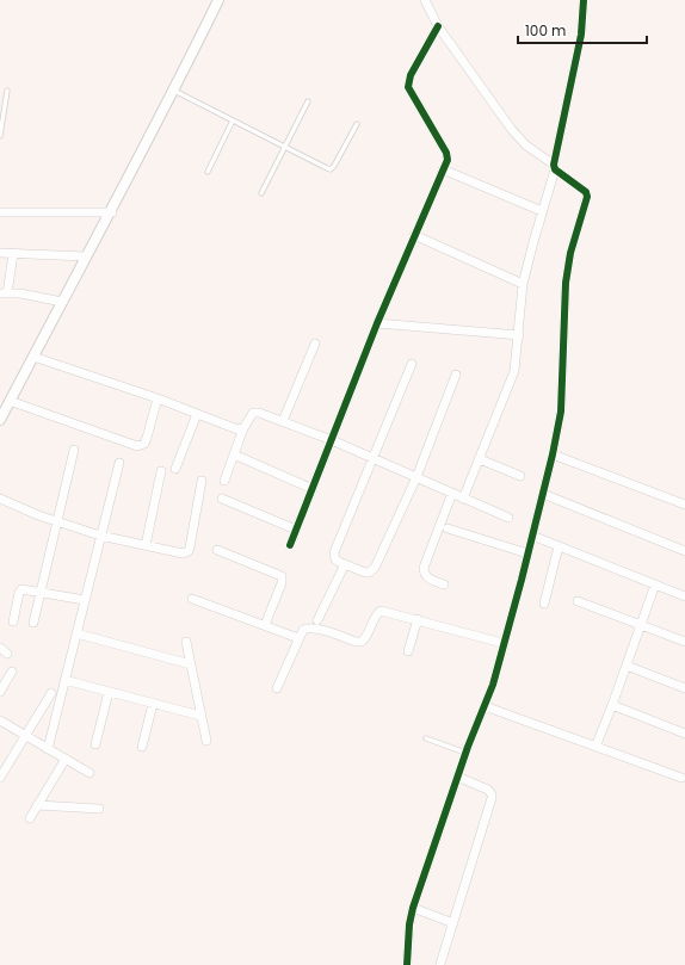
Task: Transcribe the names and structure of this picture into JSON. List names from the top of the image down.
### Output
{
  "scale_bar": "100 m"
}
